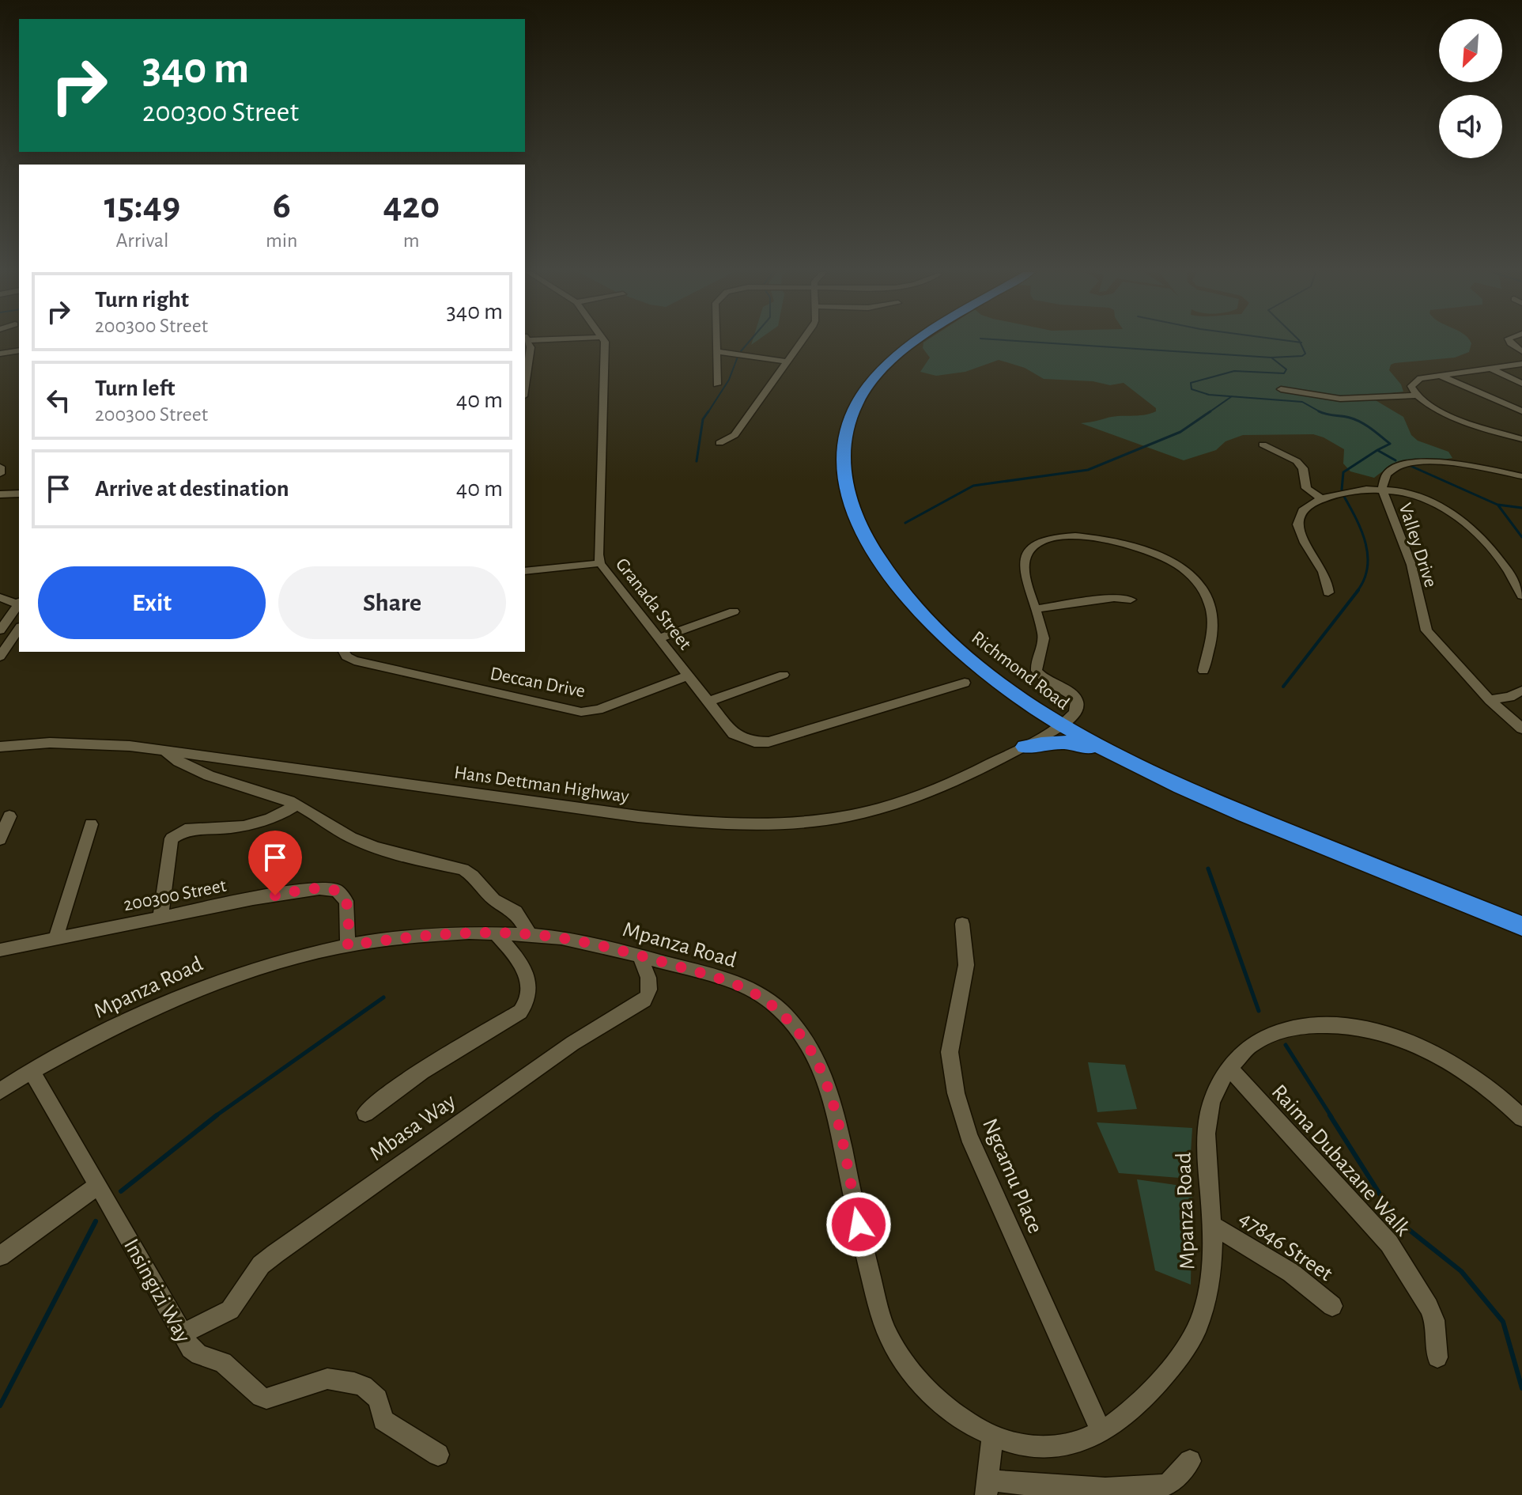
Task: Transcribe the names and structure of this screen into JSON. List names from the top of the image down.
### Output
{
  "streets": {
    "highway": ["Richmond Road"],
    "street": [
      "Valley Drive",
      "Granada Street",
      "Deccan Drive",
      "Hans Dettman Highway",
      "200300 Street",
      "Mpanza Road",
      "Mbasa Way",
      "Raima Dubazane Walk",
      "Ngcamu Place",
      "47846 Street",
      "Insingizi Way"
    ]
  },
  "crossings": [
    ["Granada Street", "Deccan Drive"],
    ["Richmond Road", "Hans Dettman Highway"],
    ["200300 Street", "Mpanza Road"],
    ["Mpanza Road", "Mbasa Way"],
    ["Mpanza Road", "Raima Dubazane Walk"],
    ["Mpanza Road", "Ngcamu Place"],
    ["Mpanza Road", "47846 Street"],
    ["Mpanza Road", "Insingizi Way"],
    ["Mbasa Way", "Insingizi Way"]
  ],
  "north": "bottom left",
  "page": {
    "turn": ["340 m", "200300 Street"],
    "eta": [
      "15:49",
      "Arrival",
      "6",
      "min",
      "420",
      "m"
    ],
    "list": [
      {
        "name": "Turn right",
        "note": "200300 Street",
        "value": "340 m"
      },
      {
        "name": "Turn left",
        "note": "200300 Street",
        "value": "40 m"
      },
      {
        "name": "Arrive at destination",
        "value": "40 m"
      }
    ],
    "buttons": ["Exit", "Share"]
  }
}
